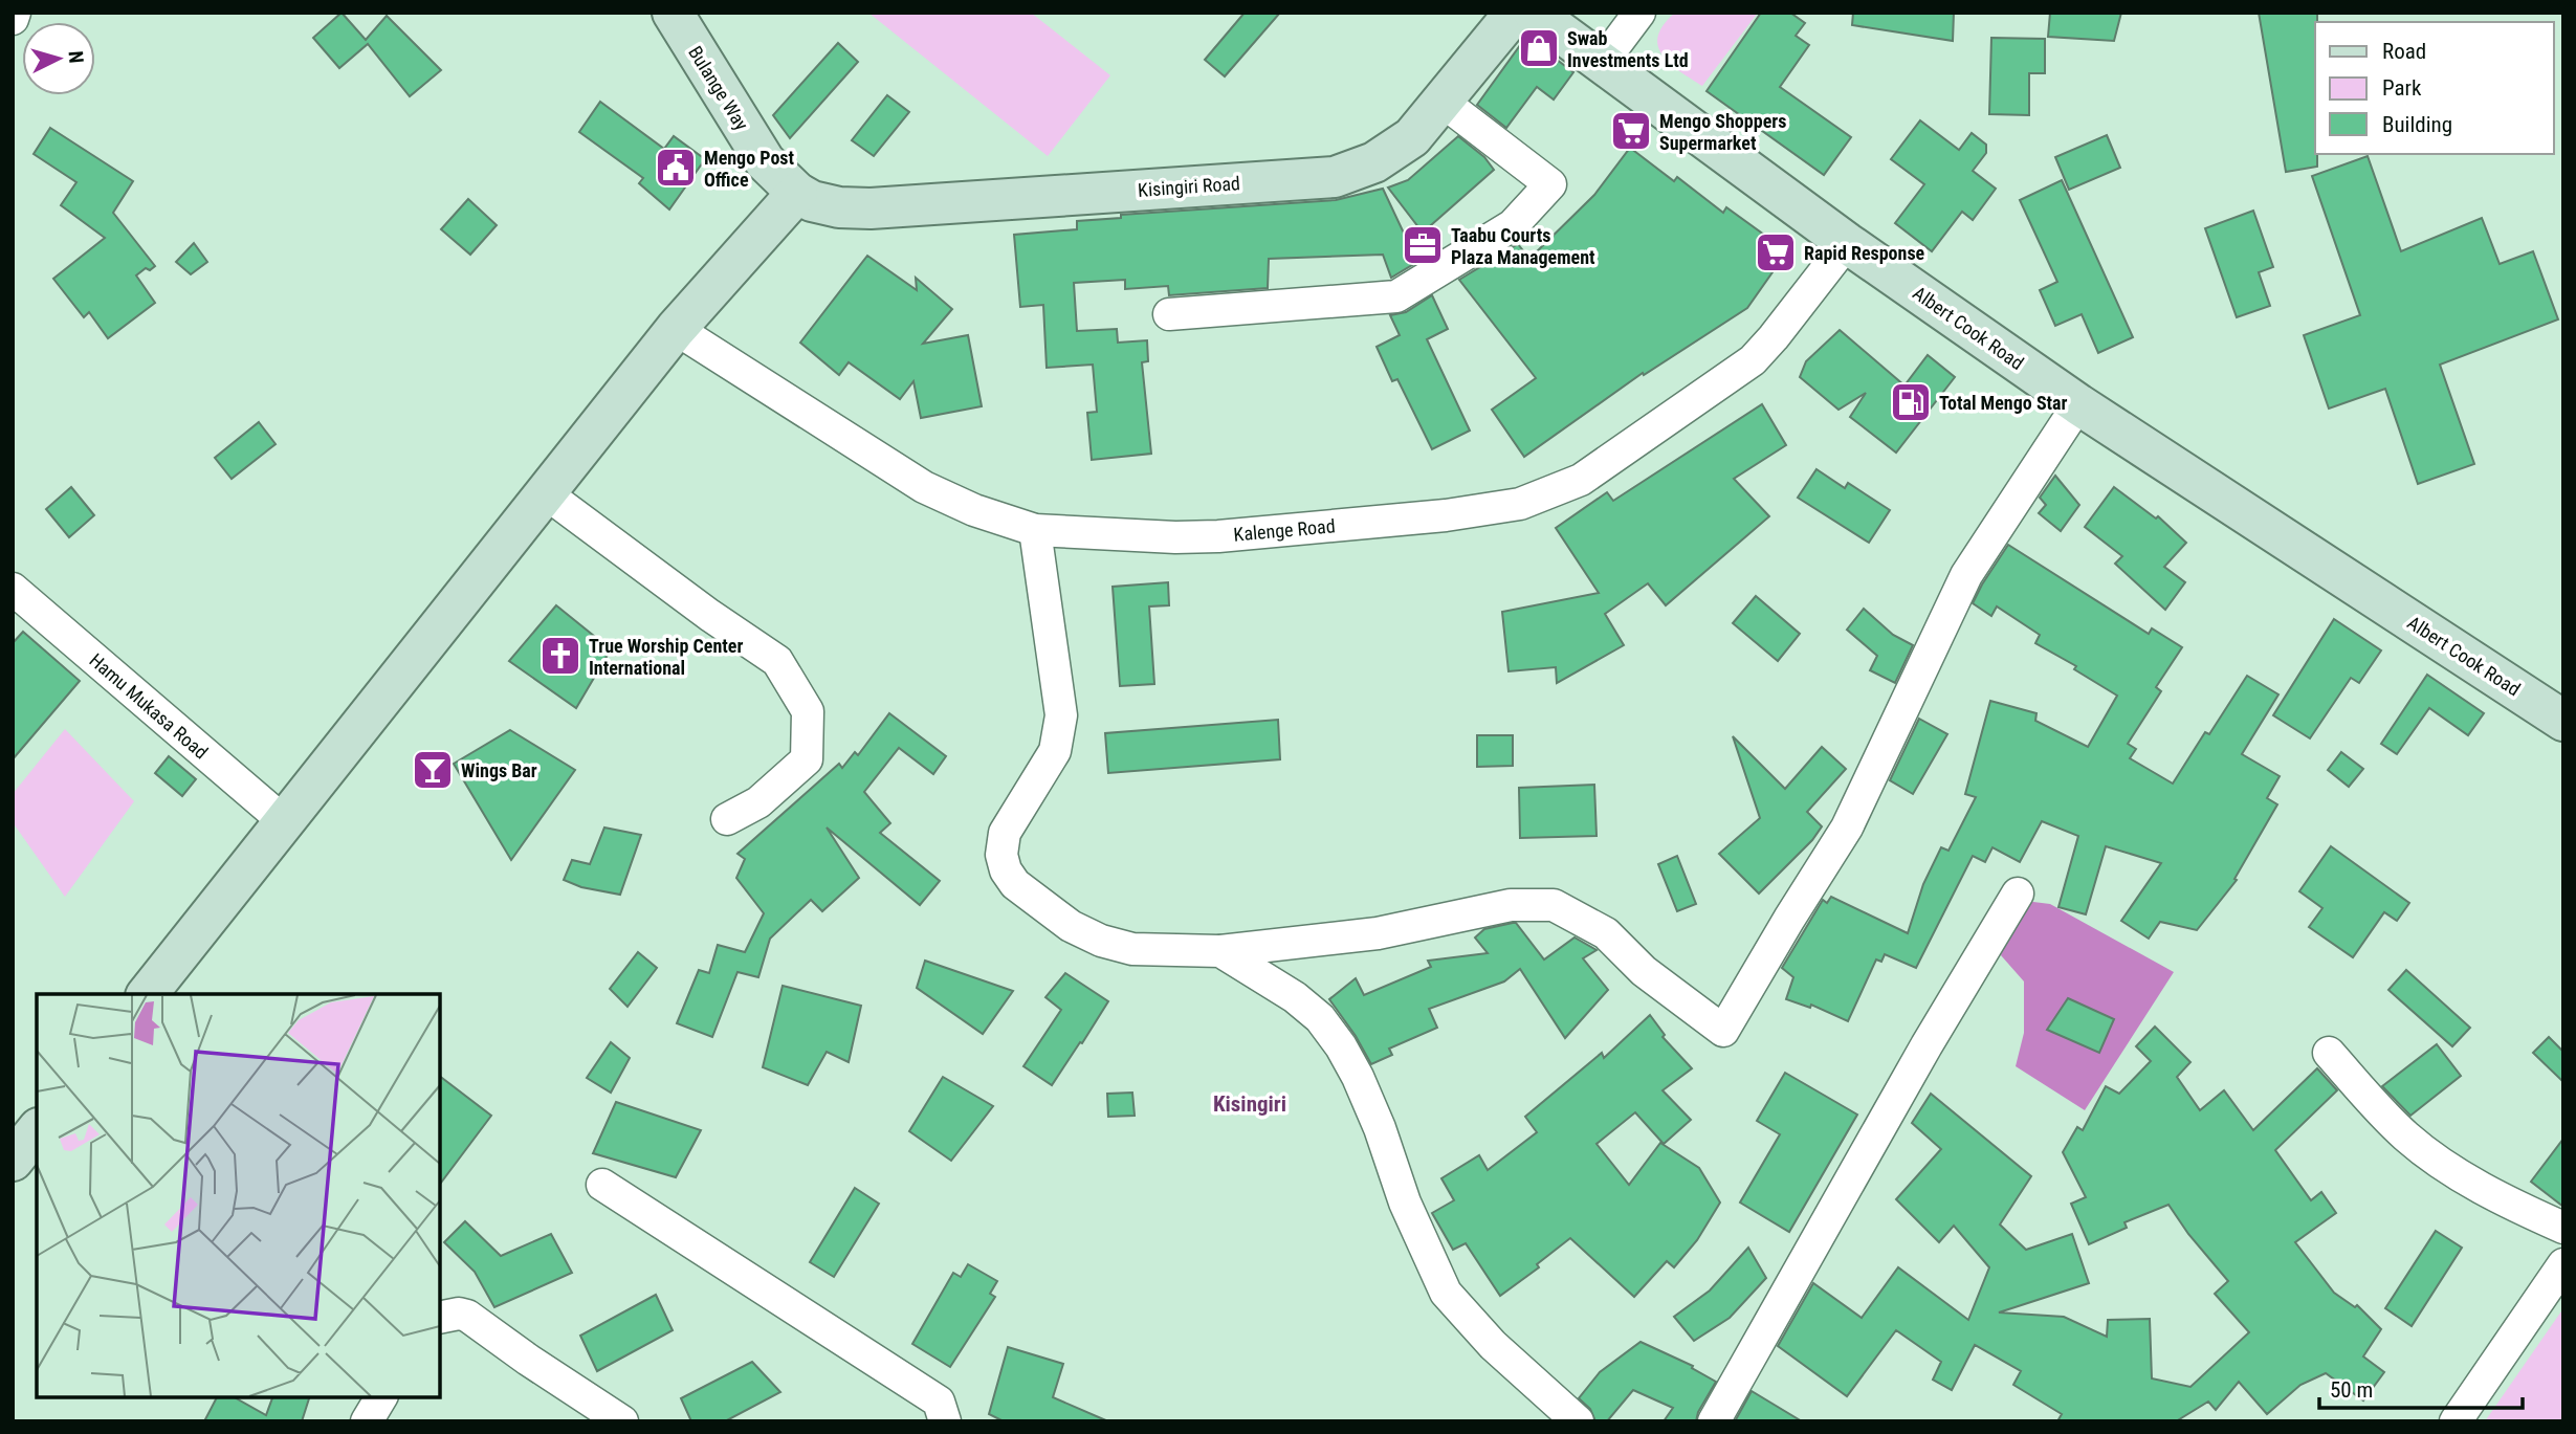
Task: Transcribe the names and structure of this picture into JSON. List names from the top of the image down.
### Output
{
  "streets": {
    "main road": ["Bulange Way", "Kisingiri Road", "Albert Cook Road"],
    "street": ["Kalenge Road", "Hamu Mukasa Road"]
  },
  "crossings": [
    ["Bulange Way", "Kisingiri Road"],
    ["Albert Cook Road", "Kalenge Road"]
  ],
  "districts": ["Kisingiri"],
  "places": {
    "shop": ["Swab Investments Ltd"],
    "supermarket": ["Mengo Shoppers Supermarket", "Rapid Response"],
    "public building": ["Mengo Post Office"],
    "office": ["Taabu Courts Plaza Management"],
    "fuel station": ["Total Mengo Star"],
    "church": ["True Worship Center International"],
    "bar": ["Wings Bar"]
  },
  "legend": ["Road", "Park", "Building"],
  "scale_bar": "50 m",
  "north": "right"
}
